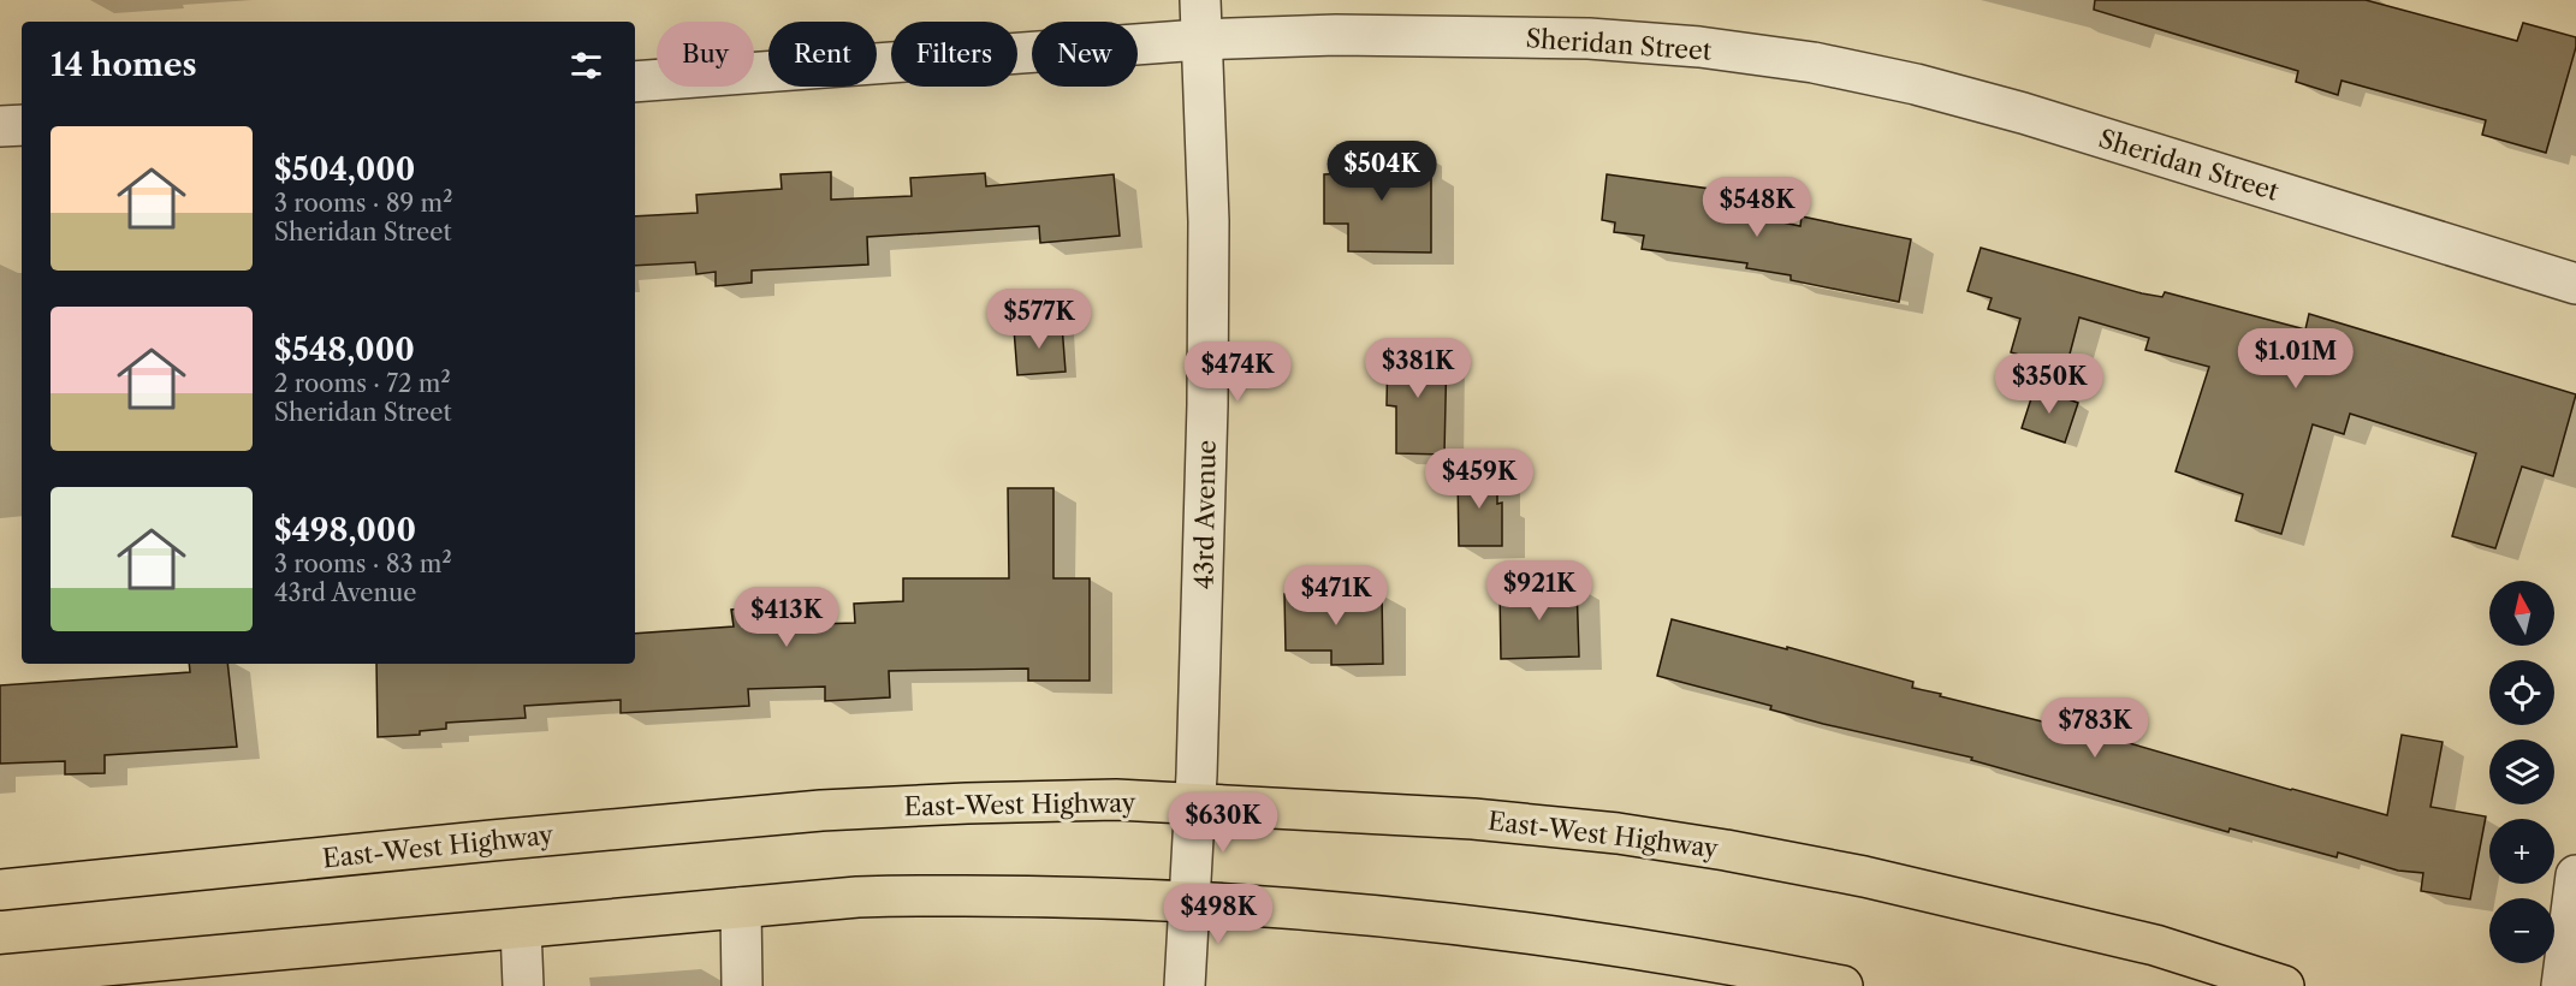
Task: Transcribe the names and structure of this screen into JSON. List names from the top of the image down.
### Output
{
  "streets": {
    "main road": ["East-West Highway"],
    "street": ["Sheridan Street", "43rd Avenue"]
  },
  "crossings": [
    ["Sheridan Street", "43rd Avenue"],
    ["43rd Avenue", "East-West Highway"]
  ],
  "north": "top",
  "page": {
    "chip": [
      "Buy",
      "Rent",
      "Filters",
      "New"
    ],
    "heading": "14 homes",
    "list": [
      {
        "name": "$504,000",
        "note": "3 rooms · 89 m² · Sheridan Street"
      },
      {
        "name": "$548,000",
        "note": "2 rooms · 72 m² · Sheridan Street"
      },
      {
        "name": "$498,000",
        "note": "3 rooms · 83 m² · 43rd Avenue"
      }
    ],
    "price": [
      "$504K",
      "$548K",
      "$577K",
      "$1.01M",
      "$381K",
      "$474K",
      "$350K",
      "$459K",
      "$921K",
      "$471K",
      "$413K",
      "$783K",
      "$630K",
      "$498K"
    ],
    "map_buttons": ["+", "−"]
  }
}
